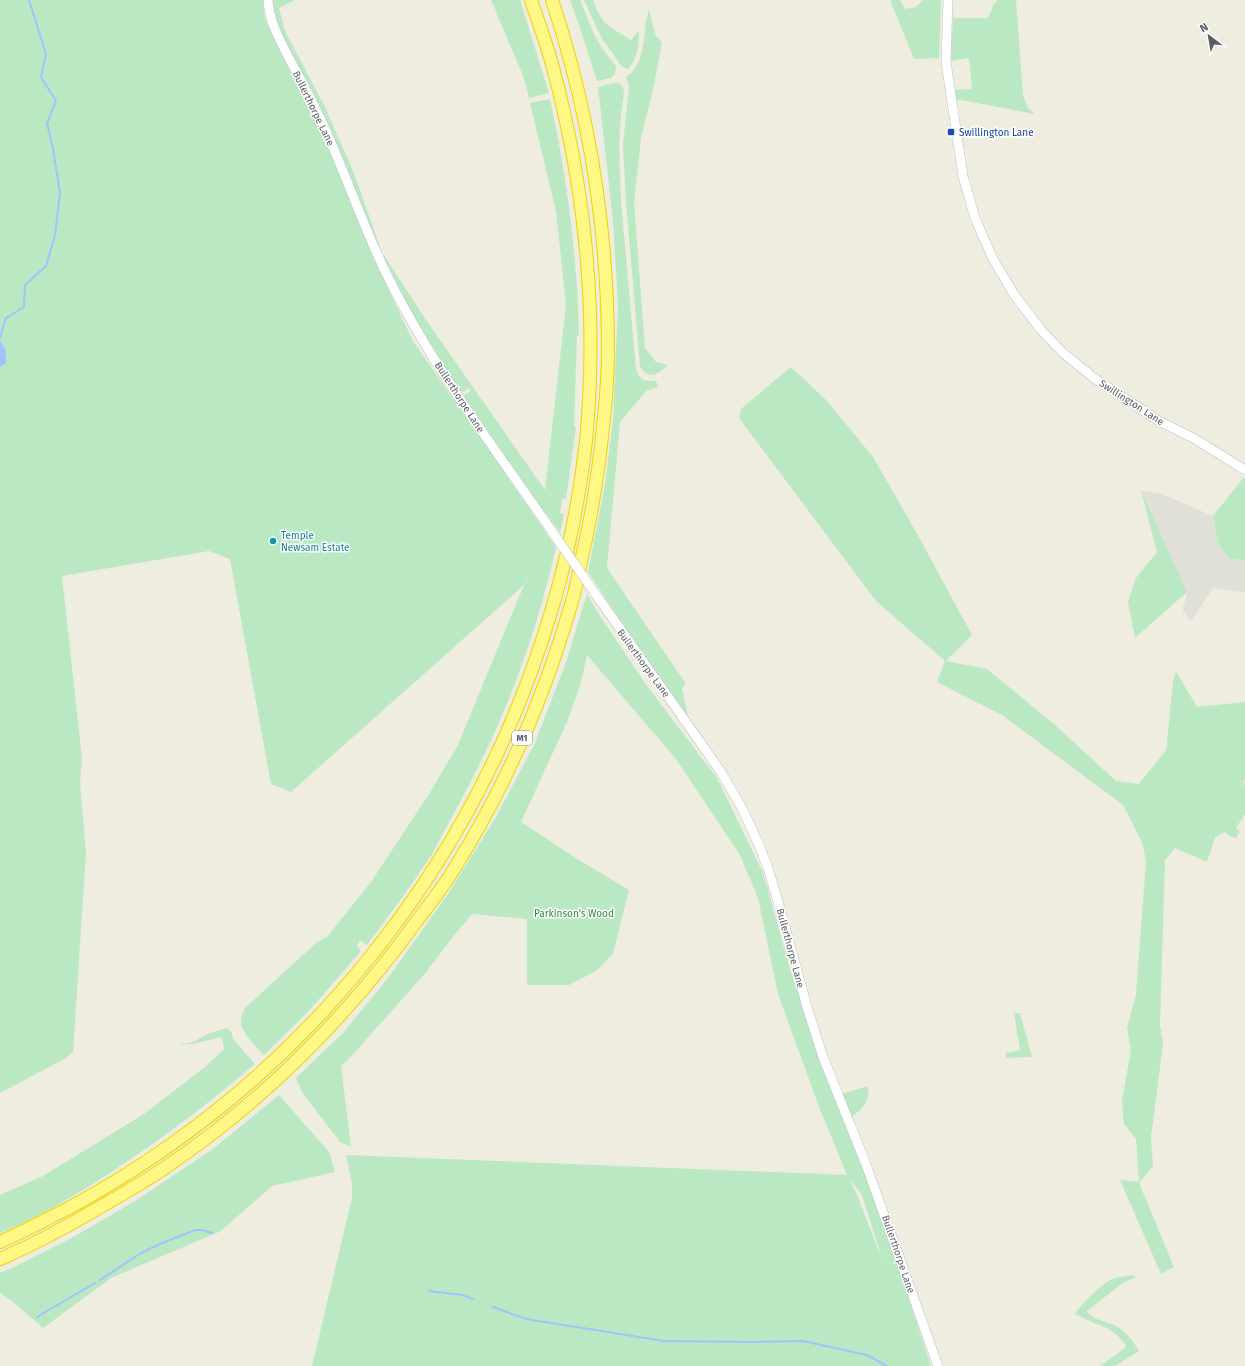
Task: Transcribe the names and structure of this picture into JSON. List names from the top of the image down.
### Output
{
  "streets": {
    "highway": ["M1"],
    "street": ["Bullerthorpe Lane", "Swillington Lane"]
  },
  "parks": ["Parkinson's Wood"],
  "places": {
    "transit": ["Swillington Lane"],
    "other": ["Temple Newsam Estate"]
  },
  "north": "top left"
}
